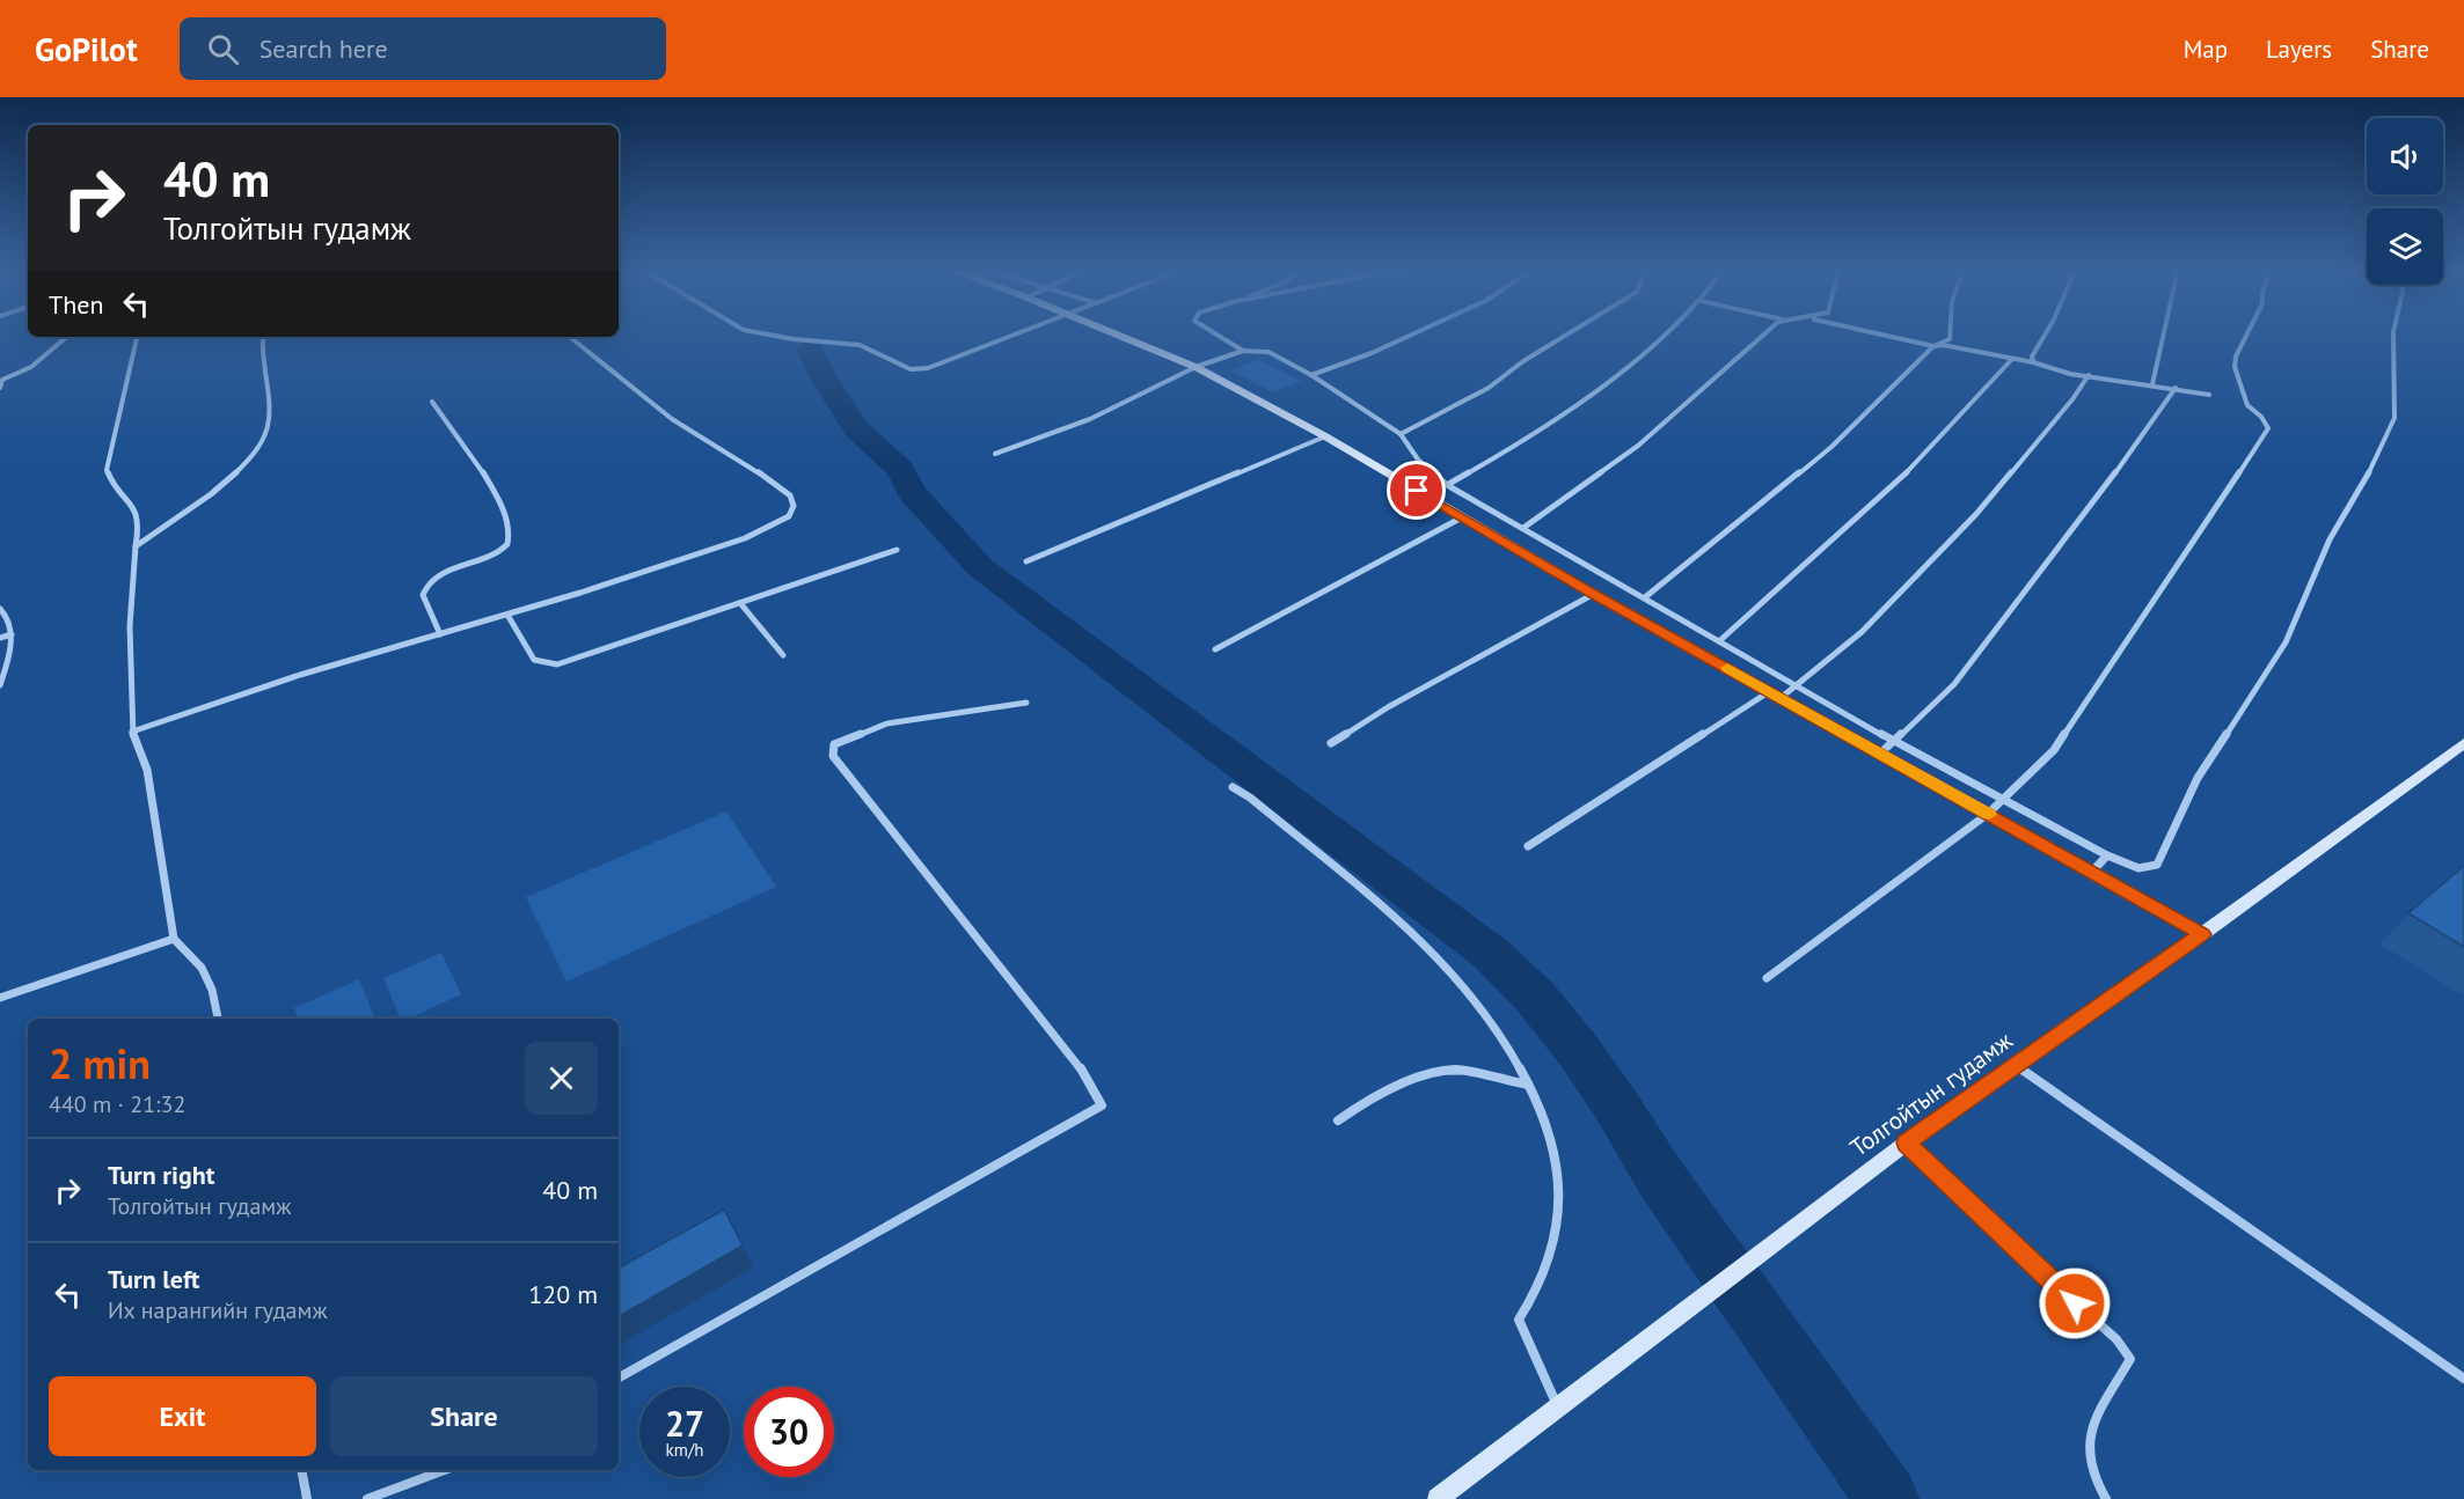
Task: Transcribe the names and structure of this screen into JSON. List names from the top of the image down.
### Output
{
  "streets": {
    "main road": ["Толгойтын гудамж"]
  },
  "page": {
    "header": "GoPilot",
    "search": "Search here",
    "nav": ["Map", "Layers", "Share"],
    "turn": ["40 m", "Толгойтын гудамж"],
    "then": "Then",
    "heading": ["2 min", "440 m · 21:32"],
    "list": [
      {
        "name": "Turn right",
        "note": "Толгойтын гудамж",
        "value": "40 m"
      },
      {
        "name": "Turn left",
        "note": "Их нарангийн гудамж",
        "value": "120 m"
      }
    ],
    "buttons": ["Exit", "Share"],
    "speed": "27 km/h",
    "limit": "30"
  }
}
